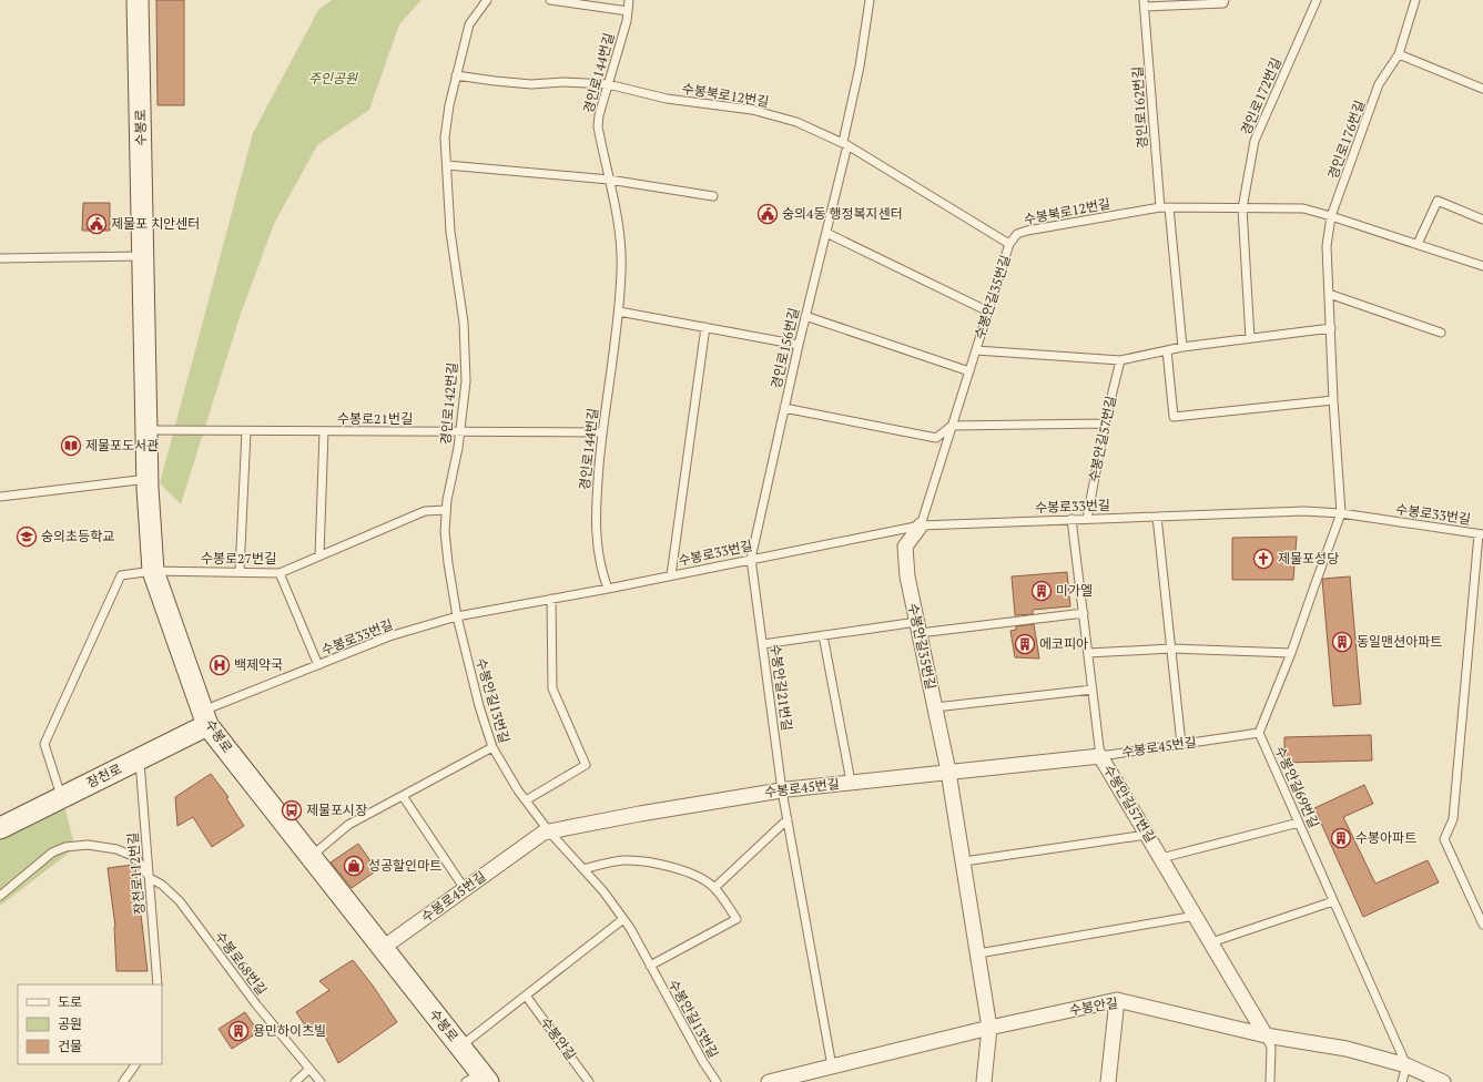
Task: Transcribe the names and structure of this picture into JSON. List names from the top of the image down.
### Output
{
  "streets": {
    "street": [
      "수봉로",
      "수봉안길35번길",
      "수봉안길57번길",
      "수봉로45번길",
      "장천로",
      "수봉안길"
    ],
    "lane": [
      "경인로144번길",
      "수봉북로12번길",
      "경인로172번길",
      "경인로162번길",
      "경인로176번길",
      "경인로156번길",
      "경인로142번길",
      "수봉로21번길",
      "수봉로33번길",
      "수봉로27번길",
      "수봉안길21번길",
      "수봉안길13번길",
      "수봉안길69번길",
      "장천로112번길",
      "수봉로68번길"
    ]
  },
  "crossings": [
    ["경인로144번길", "수봉북로12번길"],
    ["경인로144번길", "수봉로21번길"],
    ["경인로144번길", "수봉로33번길"],
    ["수봉북로12번길", "경인로172번길"],
    ["수봉북로12번길", "경인로162번길"],
    ["수봉북로12번길", "경인로176번길"],
    ["수봉북로12번길", "수봉안길35번길"],
    ["수봉북로12번길", "경인로156번길"],
    ["경인로162번길", "수봉안길35번길"],
    ["수봉로", "수봉로21번길"],
    ["수봉로", "수봉로33번길"],
    ["수봉로", "수봉로27번길"],
    ["수봉로", "수봉안길13번길"],
    ["수봉로", "수봉로45번길"],
    ["수봉로", "장천로"],
    ["수봉로", "수봉안길"],
    ["경인로176번길", "수봉로33번길"],
    ["수봉안길35번길", "수봉안길57번길"],
    ["수봉안길35번길", "수봉로33번길"],
    ["수봉안길35번길", "수봉로45번길"],
    ["수봉안길35번길", "수봉안길"],
    ["경인로156번길", "수봉로33번길"],
    ["경인로156번길", "수봉안길21번길"],
    ["경인로142번길", "수봉로21번길"],
    ["경인로142번길", "수봉로33번길"],
    ["경인로142번길", "수봉로27번길"],
    ["경인로142번길", "수봉안길13번길"],
    ["수봉안길57번길", "수봉로33번길"],
    ["수봉안길57번길", "수봉로45번길"],
    ["수봉안길57번길", "수봉안길"],
    ["수봉로33번길", "수봉안길21번길"],
    ["수봉로33번길", "수봉안길13번길"],
    ["수봉로33번길", "장천로"],
    ["수봉안길21번길", "수봉로45번길"],
    ["수봉안길21번길", "수봉안길"],
    ["수봉안길13번길", "수봉로45번길"],
    ["수봉로45번길", "수봉안길69번길"],
    ["장천로", "장천로112번길"],
    ["수봉안길69번길", "수봉안길"],
    ["장천로112번길", "수봉로68번길"]
  ],
  "parks": ["주인공원"],
  "places": {
    "public building": ["숭의4동 행정복지센터", "제물포 치안센터"],
    "library": ["제물포도서관"],
    "school or university": ["숭의초등학교"],
    "church": ["제물포성당"],
    "building": [
      "미가엘",
      "동일맨션아파트",
      "에코피아",
      "수봉아파트",
      "용민하이츠빌"
    ],
    "hospital": ["백제약국"],
    "bus stop": ["제물포시장"],
    "shop": ["성공할인마트"]
  },
  "legend": ["도로", "공원", "건물"]
}
